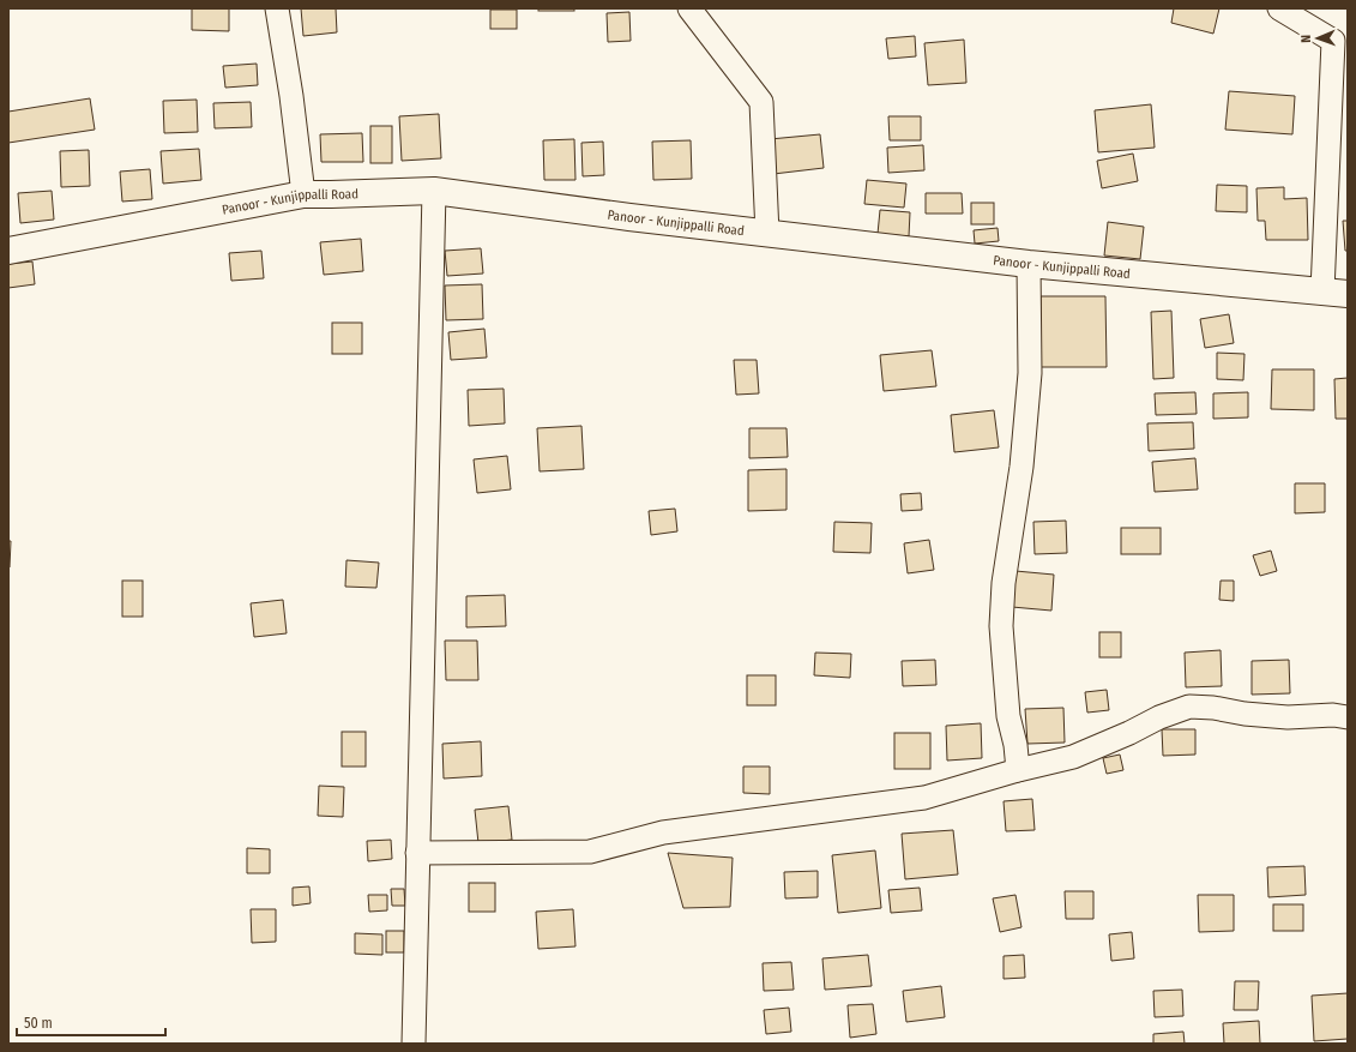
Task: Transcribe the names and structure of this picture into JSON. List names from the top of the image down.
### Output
{
  "streets": {
    "main road": ["Panoor - Kunjippalli Road"]
  },
  "scale_bar": "50 m",
  "north": "left"
}
